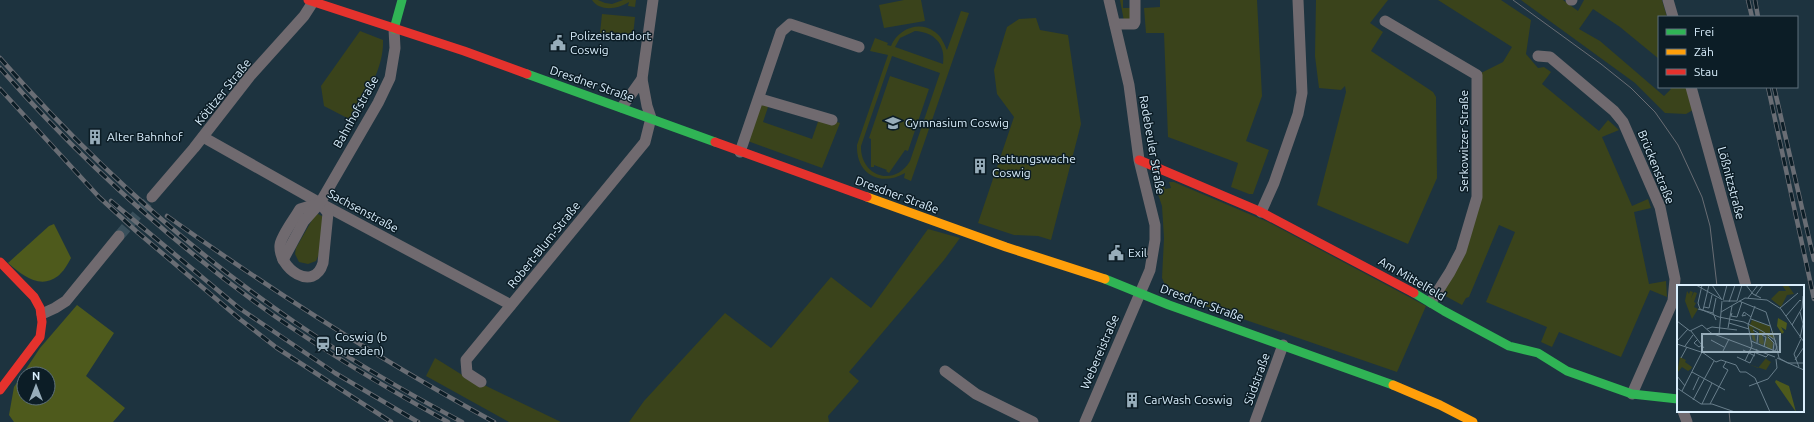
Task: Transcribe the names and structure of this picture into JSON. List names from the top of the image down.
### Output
{
  "streets": {
    "main road": ["Dresdner Straße", "Am Mittelfeld"],
    "street": [
      "Kötitzer Straße",
      "Bahnhofstraße",
      "Serkowitzer Straße",
      "Radebeuler Straße",
      "Brückenstraße",
      "Lößnitzstraße",
      "Sachsenstraße",
      "Robert-Blum-Straße",
      "Webereistraße",
      "Südstraße"
    ]
  },
  "crossings": [
    ["Dresdner Straße", "Kötitzer Straße"],
    ["Dresdner Straße", "Bahnhofstraße"],
    ["Dresdner Straße", "Radebeuler Straße"],
    ["Dresdner Straße", "Robert-Blum-Straße"],
    ["Dresdner Straße", "Webereistraße"],
    ["Dresdner Straße", "Südstraße"],
    ["Kötitzer Straße", "Sachsenstraße"],
    ["Bahnhofstraße", "Sachsenstraße"],
    ["Serkowitzer Straße", "Am Mittelfeld"],
    ["Radebeuler Straße", "Am Mittelfeld"],
    ["Radebeuler Straße", "Webereistraße"],
    ["Brückenstraße", "Am Mittelfeld"],
    ["Sachsenstraße", "Robert-Blum-Straße"]
  ],
  "places": {
    "public building": ["Polizeistandort Coswig", "Exil"],
    "school or university": ["Gymnasium Coswig"],
    "building": ["Alter Bahnhof", "Rettungswache Coswig", "CarWash Coswig"],
    "station": ["Coswig (b Dresden)"]
  },
  "legend": ["Frei", "Zäh", "Stau"],
  "north": "top"
}
